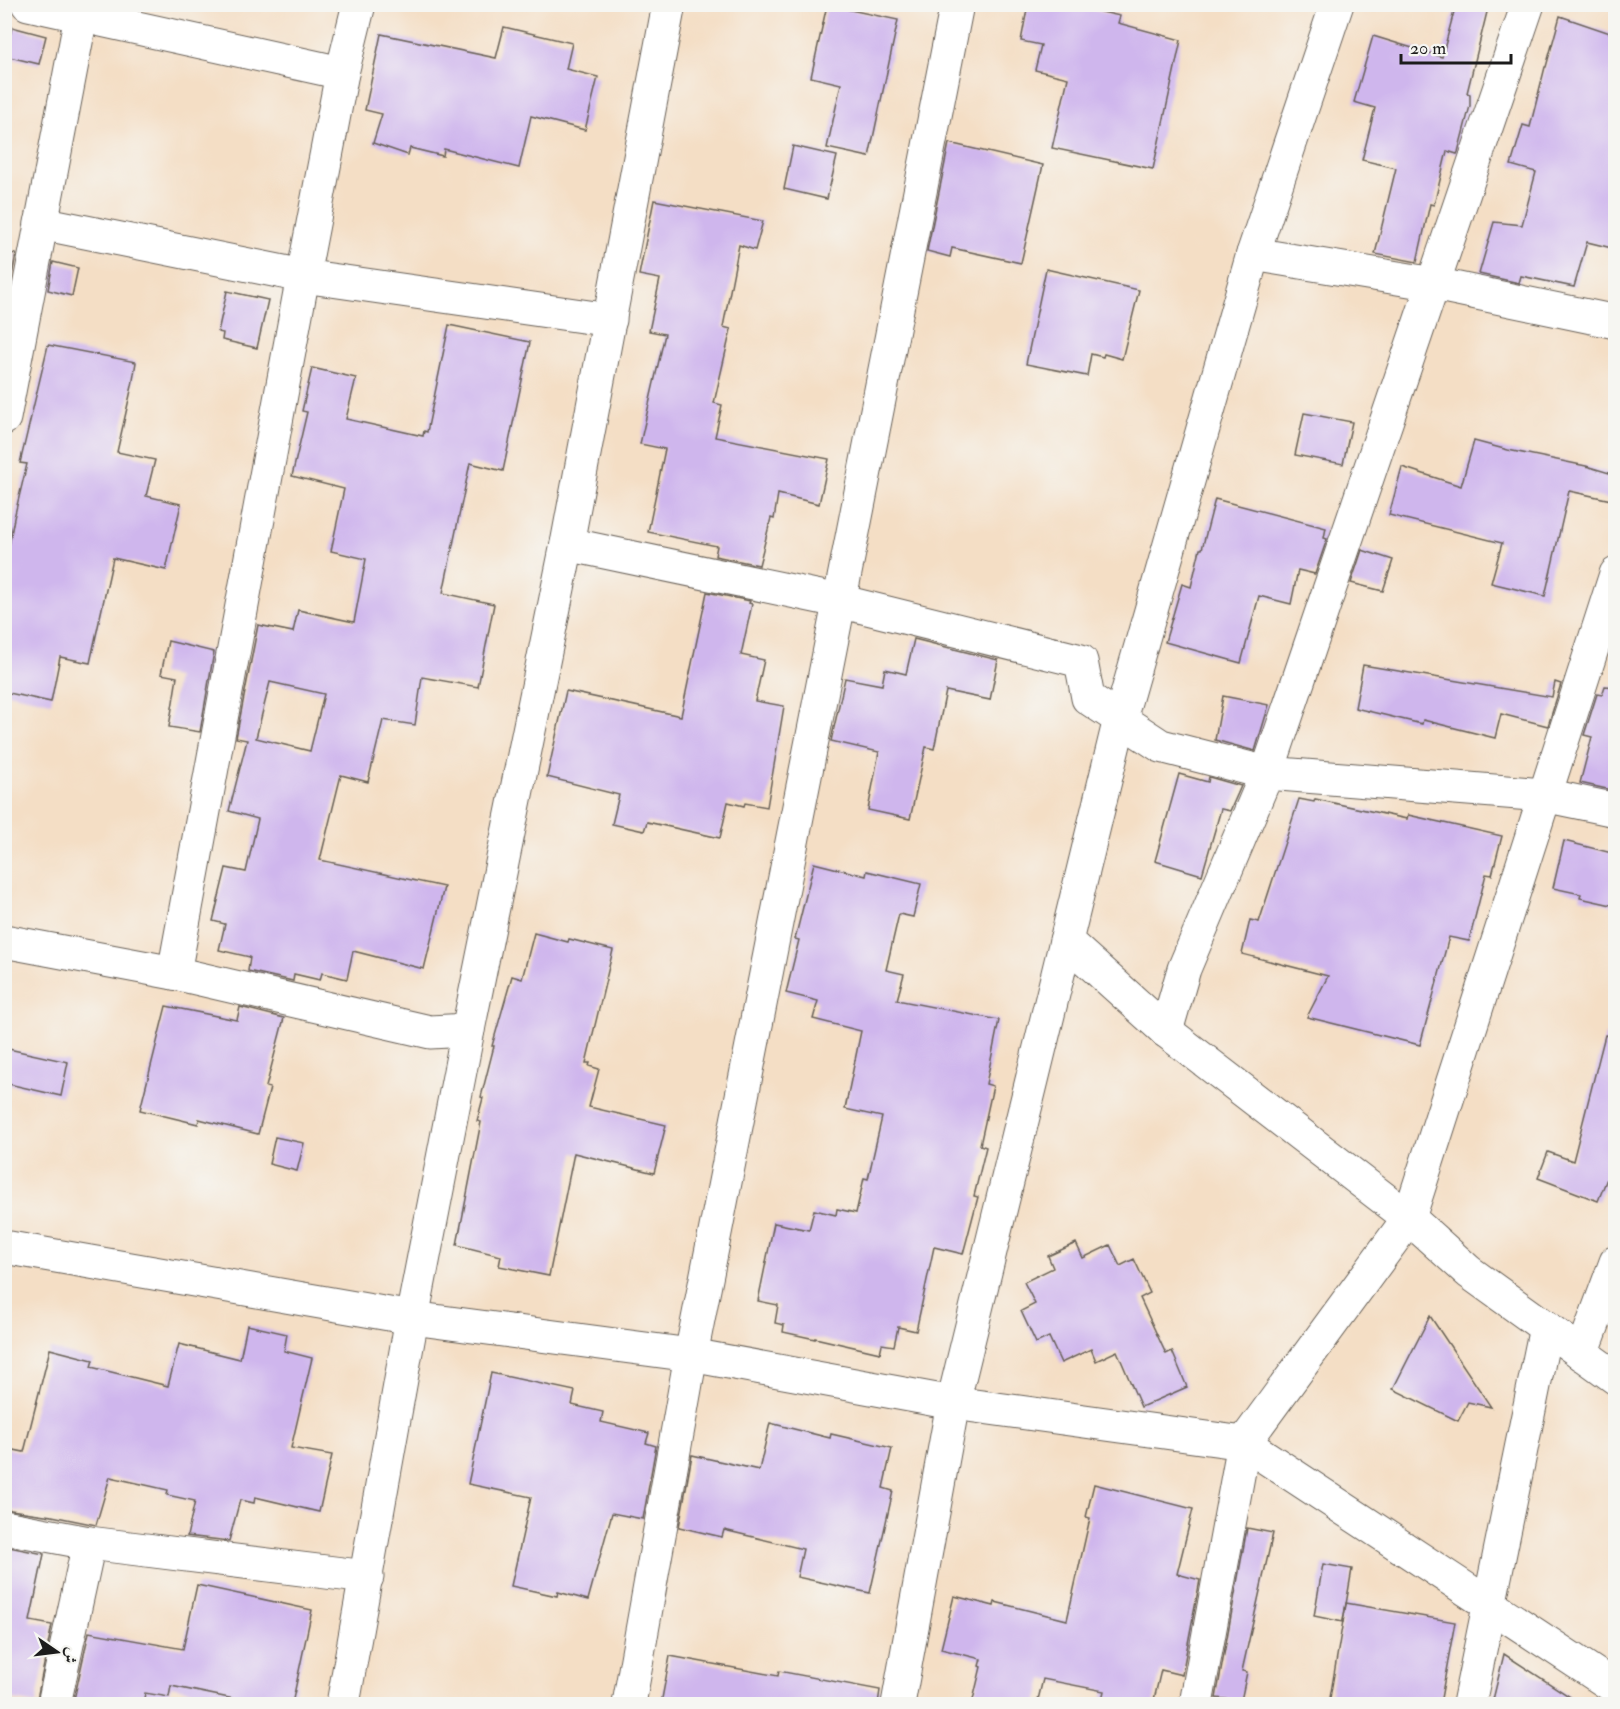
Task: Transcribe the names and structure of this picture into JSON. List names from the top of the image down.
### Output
{
  "scale_bar": "20 m",
  "north": "right"
}
